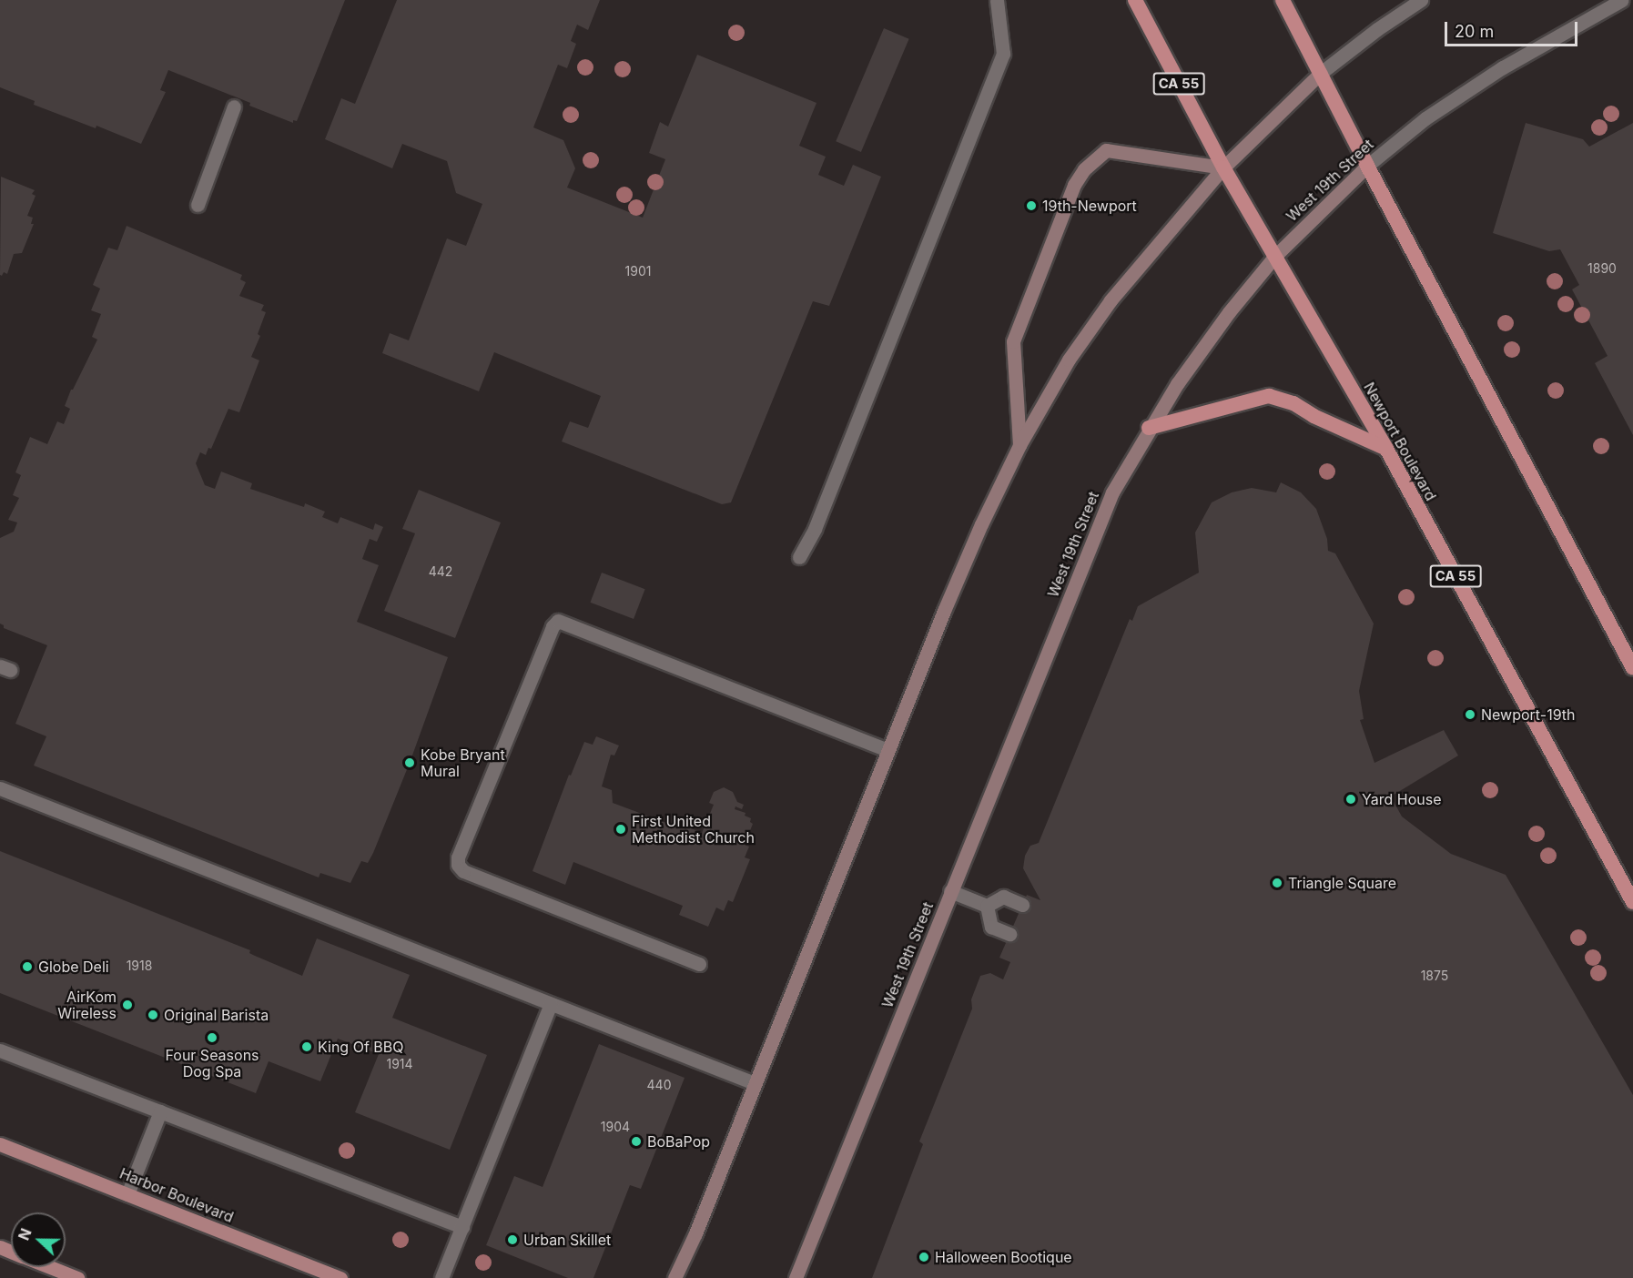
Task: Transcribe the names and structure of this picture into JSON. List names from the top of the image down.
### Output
{
  "streets": {
    "highway": ["CA 55", "Newport Boulevard"],
    "main road": ["West 19th Street", "Harbor Boulevard"]
  },
  "crossings": [
    ["West 19th Street", "Newport Boulevard"]
  ],
  "places": [
    "19th-Newport",
    "Newport-19th",
    "Kobe Bryant Mural",
    "Yard House",
    "First United Methodist Church",
    "Triangle Square",
    "Globe Deli",
    "AirKom Wireless",
    "Original Barista",
    "Four Seasons Dog Spa",
    "King Of BBQ",
    "BoBaPop",
    "Urban Skillet",
    "Halloween Bootique"
  ],
  "house_numbers": [
    "1890",
    "1901",
    "442",
    "1918",
    "1875",
    "1914",
    "440",
    "1904"
  ],
  "scale_bar": "20 m",
  "north": "left"
}
